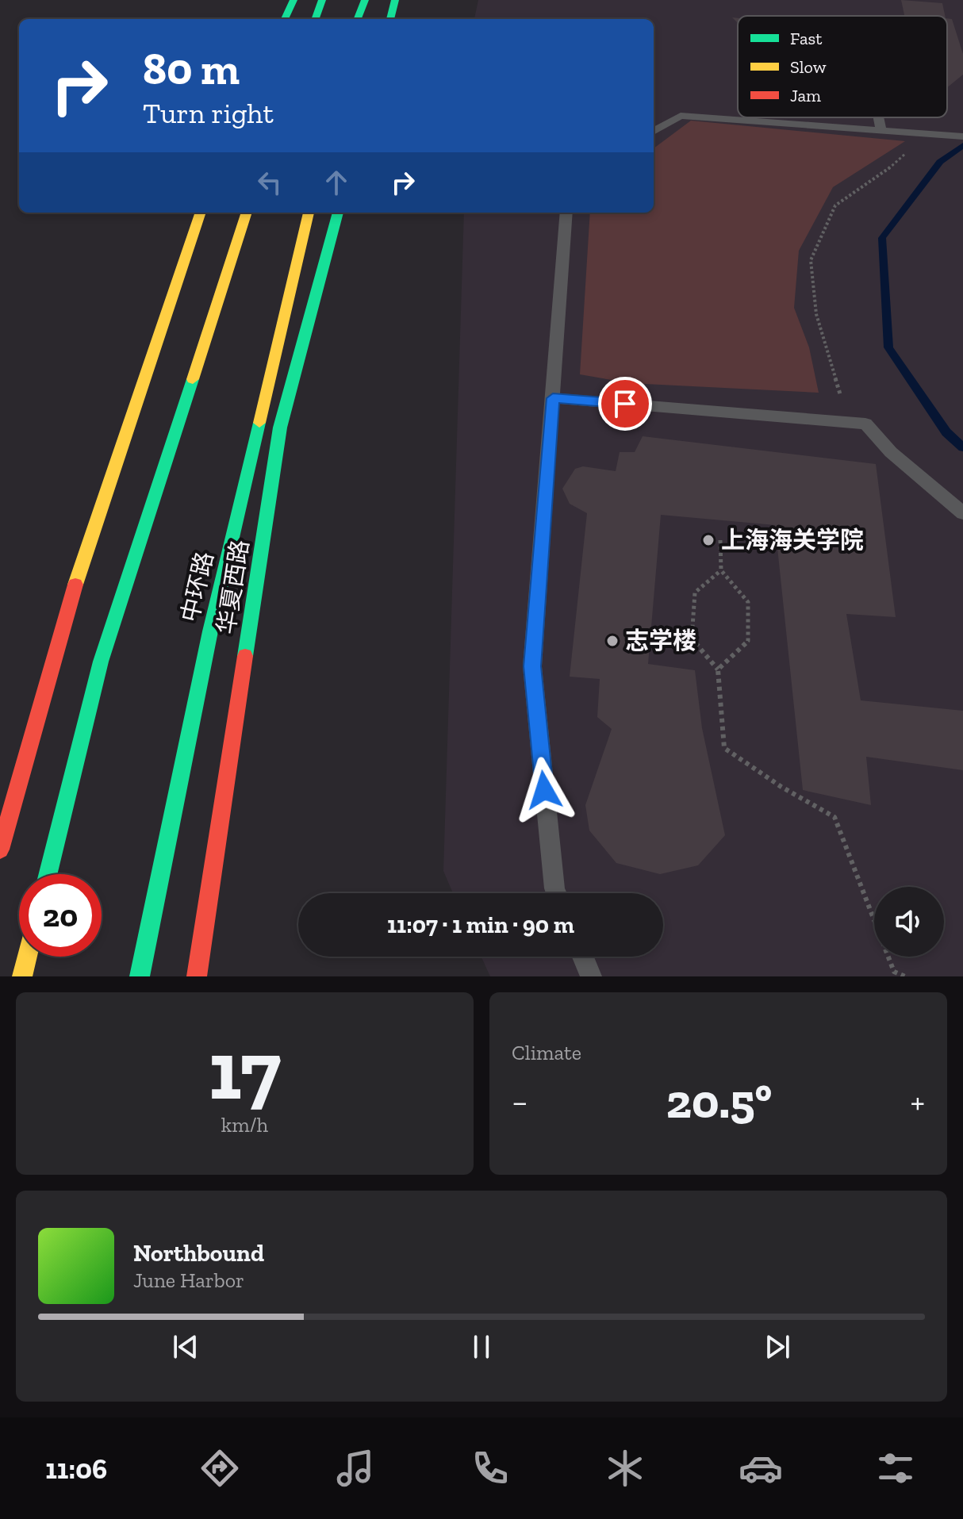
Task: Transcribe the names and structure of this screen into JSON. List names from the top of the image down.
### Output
{
  "streets": {
    "main road": ["中环路", "华夏西路"]
  },
  "places": ["上海海关学院", "志学楼"],
  "legend": ["Fast", "Slow", "Jam"],
  "page": {
    "turn": ["80 m", "Turn right"],
    "limit": "20",
    "trip": "11:07 · 1 min · 90 m",
    "tile": [
      ["17", "km/h"],
      "Climate"
    ],
    "heat": ["−", "20.5°", "+"],
    "song": ["Northbound", "June Harbor"],
    "tabs": "11:06"
  }
}
